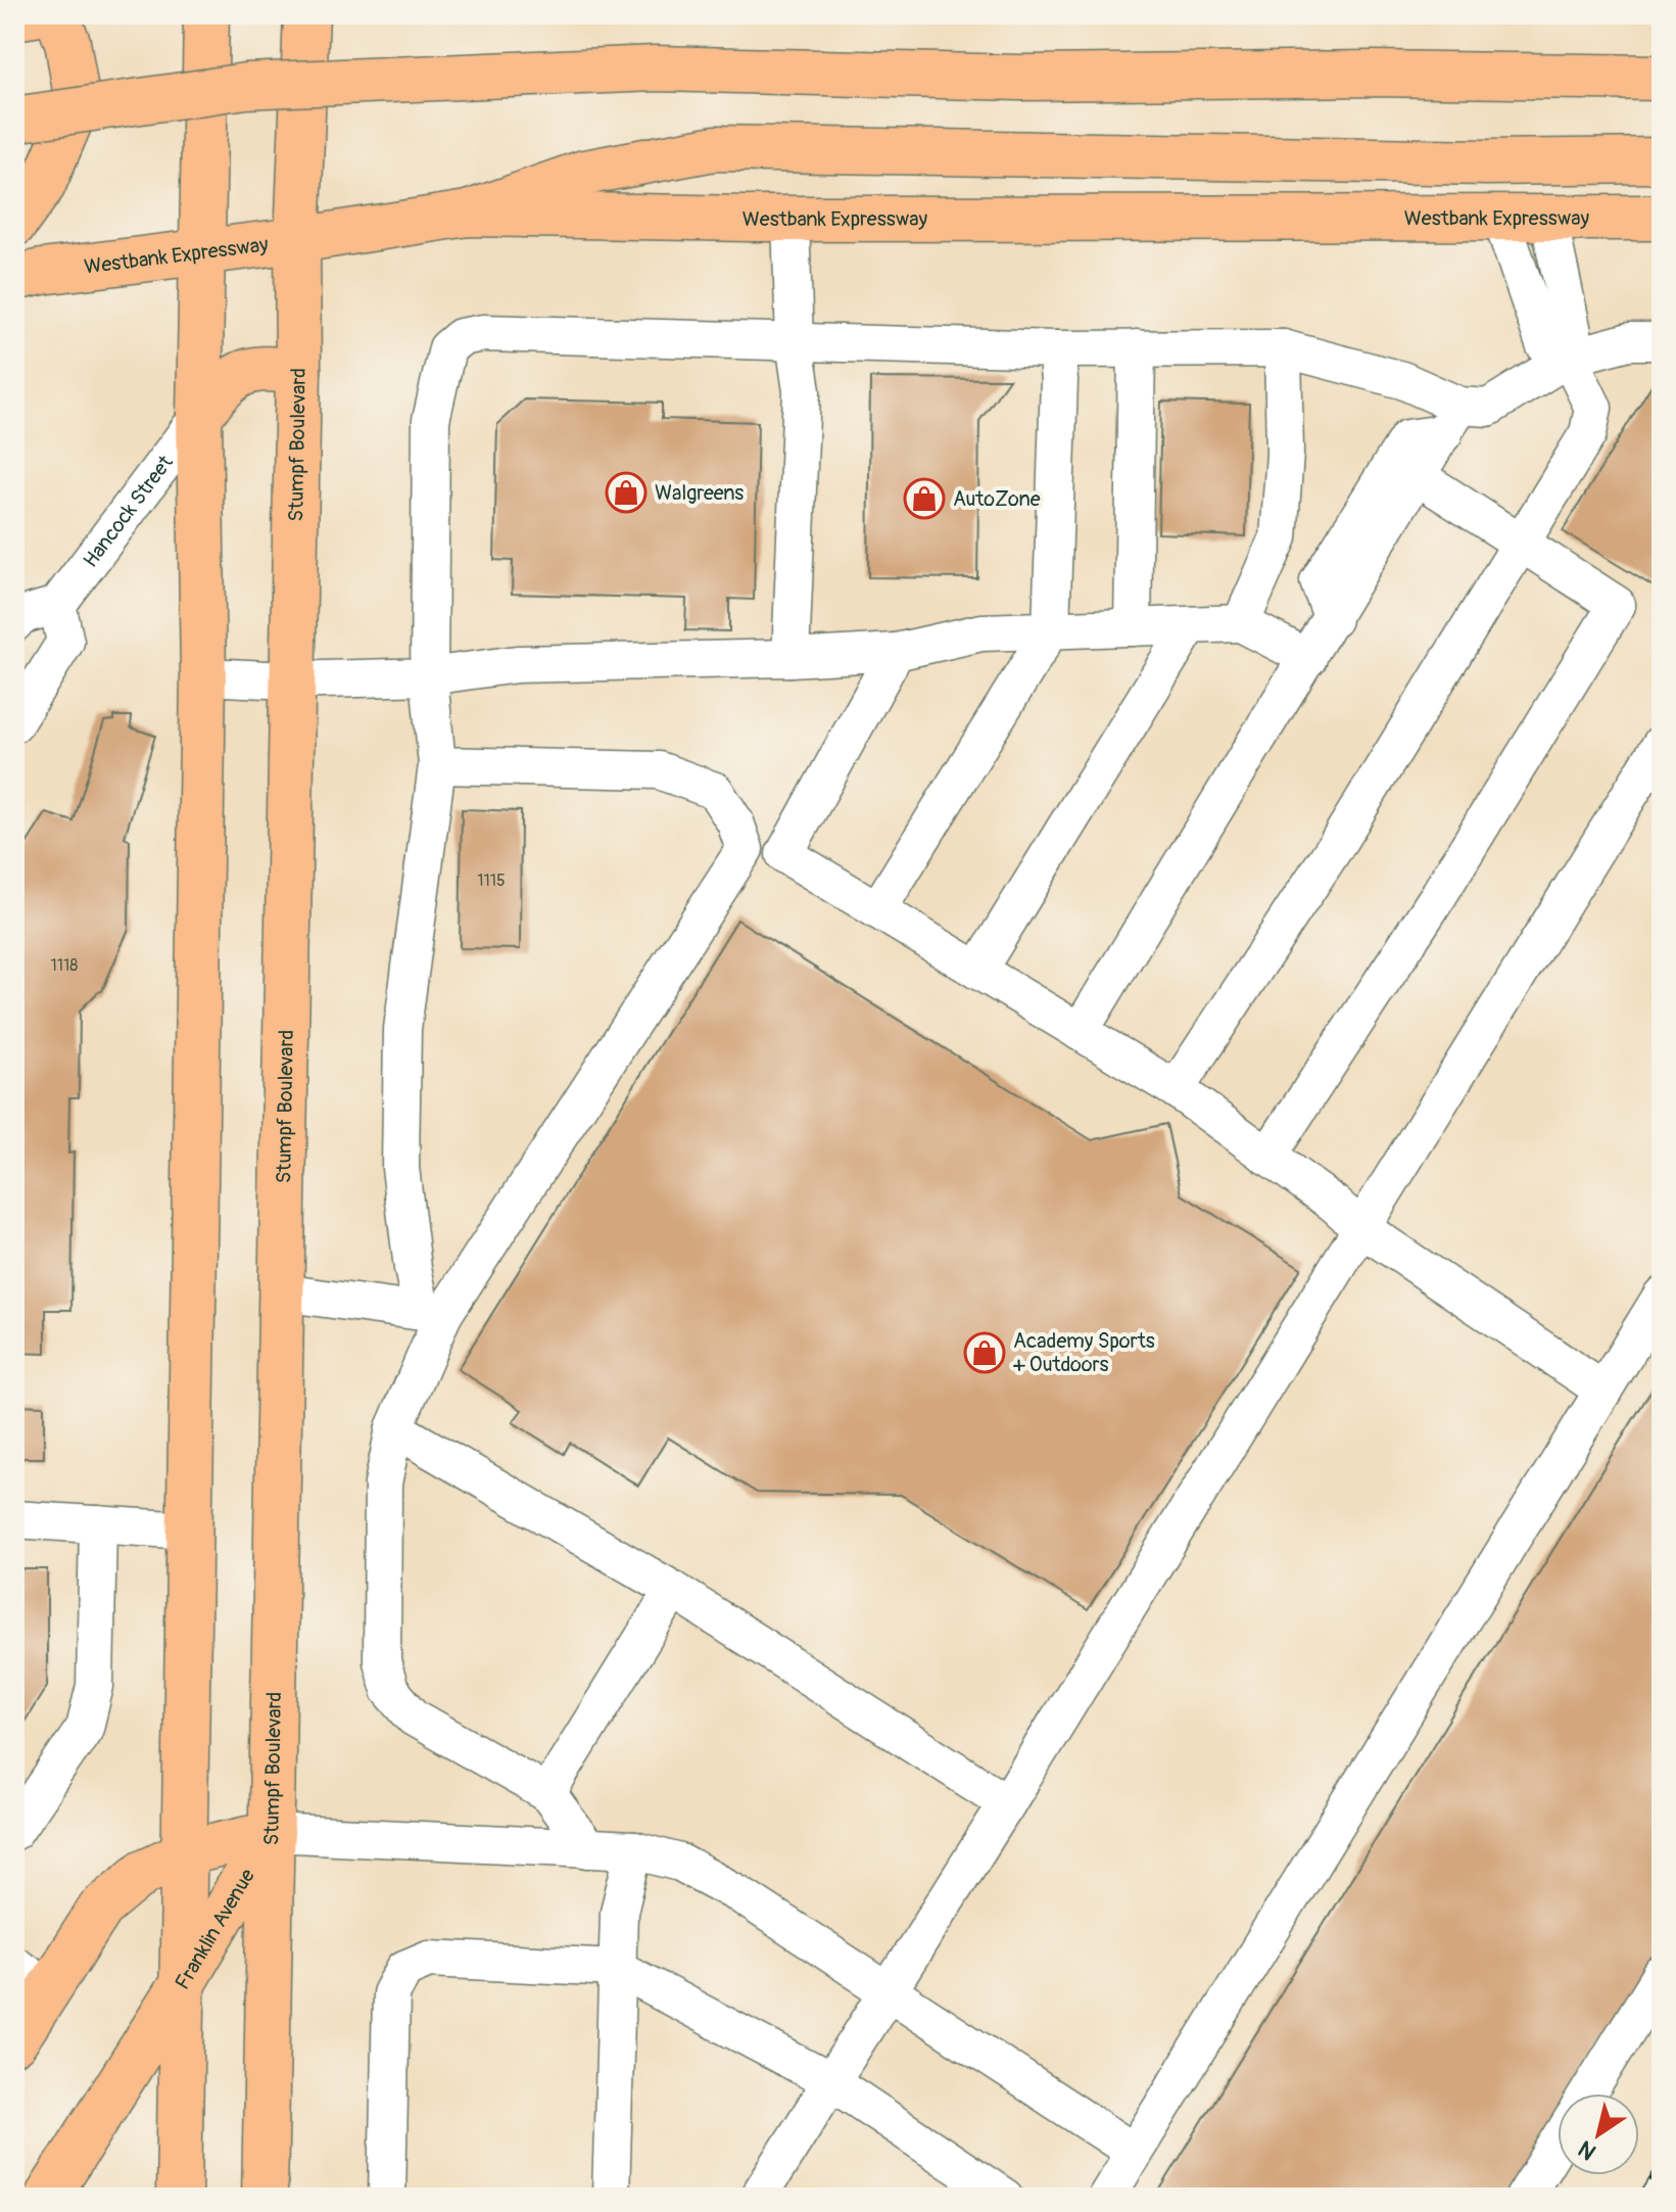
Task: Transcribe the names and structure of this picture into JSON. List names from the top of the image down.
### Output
{
  "streets": {
    "main road": ["Westbank Expressway", "Stumpf Boulevard", "Franklin Avenue"],
    "street": ["Hancock Street"]
  },
  "crossings": [
    ["Westbank Expressway", "Stumpf Boulevard"],
    ["Stumpf Boulevard", "Franklin Avenue"]
  ],
  "places": {
    "shop": ["Walgreens", "AutoZone", "Academy Sports + Outdoors"]
  },
  "house_numbers": ["1115", "1118"],
  "north": "bottom left"
}
